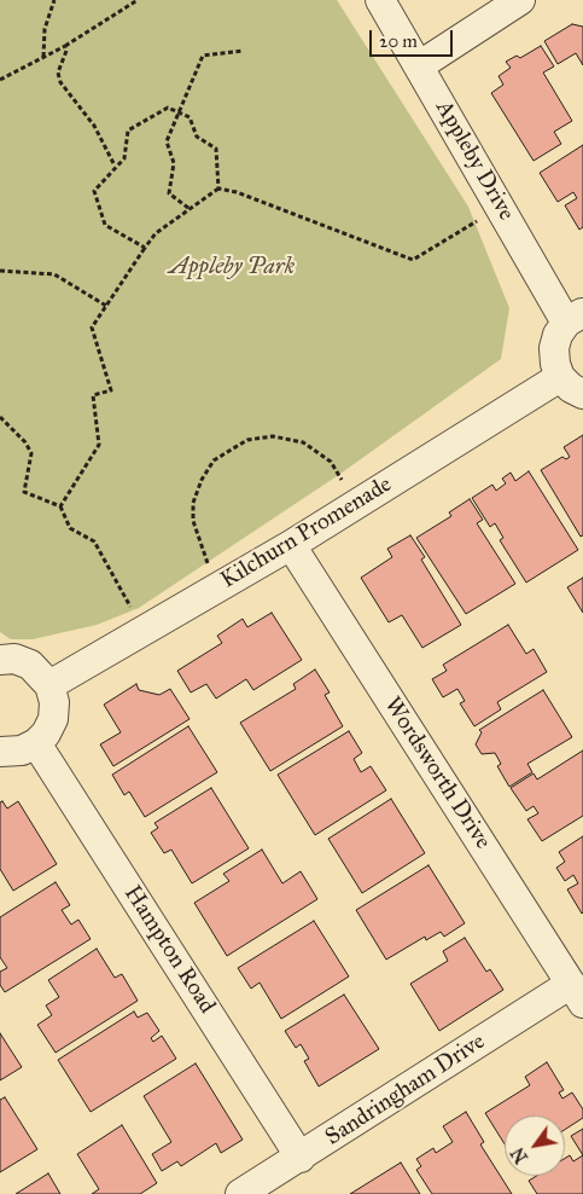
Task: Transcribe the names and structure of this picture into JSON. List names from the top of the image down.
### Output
{
  "streets": {
    "street": [
      "Appleby Drive",
      "Kilchurn Promenade",
      "Wordsworth Drive",
      "Hampton Road",
      "Sandringham Drive"
    ]
  },
  "crossings": [
    ["Kilchurn Promenade", "Wordsworth Drive"],
    ["Wordsworth Drive", "Sandringham Drive"],
    ["Hampton Road", "Sandringham Drive"]
  ],
  "parks": ["Appleby Park"],
  "scale_bar": "20 m",
  "north": "bottom left"
}
